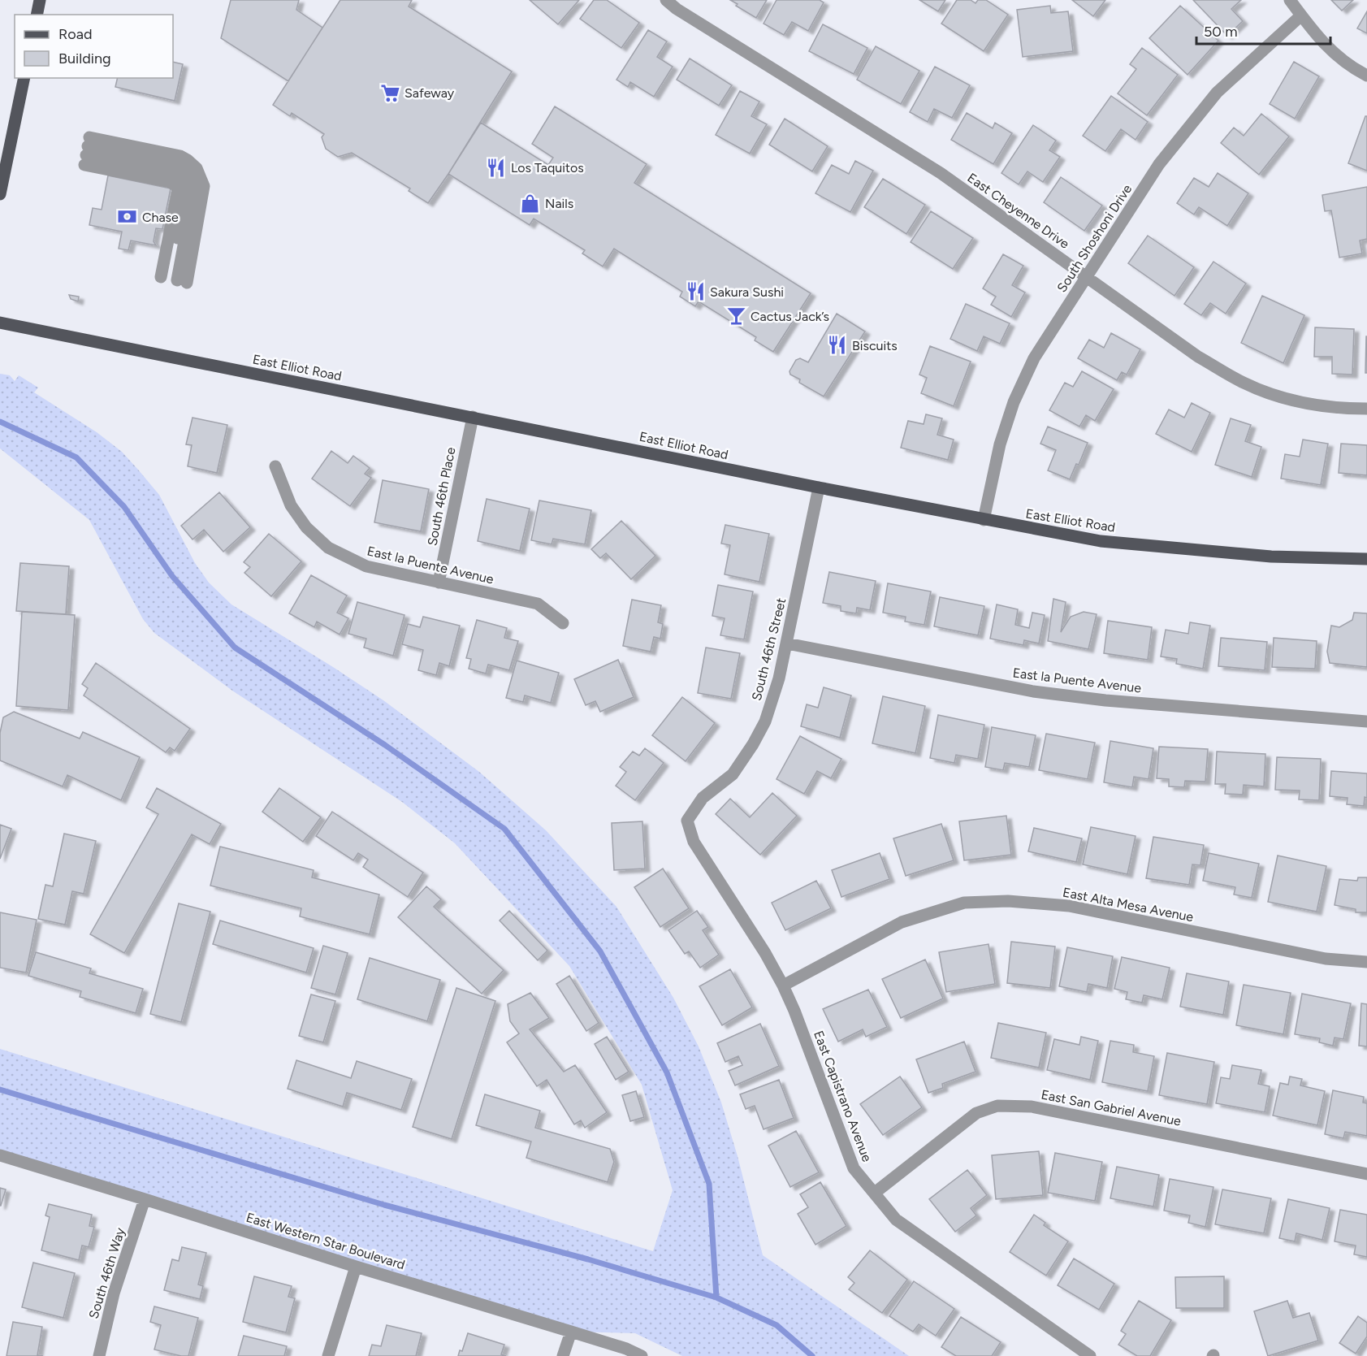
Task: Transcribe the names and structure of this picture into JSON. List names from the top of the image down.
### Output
{
  "streets": {
    "main road": ["East Elliot Road"],
    "street": [
      "East Cheyenne Drive",
      "South Shoshoni Drive",
      "South 46th Place",
      "East la Puente Avenue",
      "South 46th Street",
      "East Alta Mesa Avenue",
      "East Capistrano Avenue",
      "East San Gabriel Avenue",
      "East Western Star Boulevard",
      "South 46th Way"
    ]
  },
  "crossings": [
    ["East Cheyenne Drive", "South Shoshoni Drive"],
    ["South Shoshoni Drive", "East Elliot Road"],
    ["East Elliot Road", "South 46th Place"],
    ["East Elliot Road", "South 46th Street"],
    ["South 46th Place", "East la Puente Avenue"],
    ["East la Puente Avenue", "South 46th Street"],
    ["South 46th Street", "East Capistrano Avenue"],
    ["East Alta Mesa Avenue", "East Capistrano Avenue"],
    ["East Capistrano Avenue", "East San Gabriel Avenue"],
    ["East Western Star Boulevard", "South 46th Way"]
  ],
  "places": {
    "supermarket": ["Safeway"],
    "restaurant": ["Los Taquitos", "Sakura Sushi", "Biscuits"],
    "shop": ["Nails"],
    "bank": ["Chase"],
    "bar": ["Cactus Jack’s"]
  },
  "legend": ["Road", "Building"],
  "scale_bar": "50 m"
}
